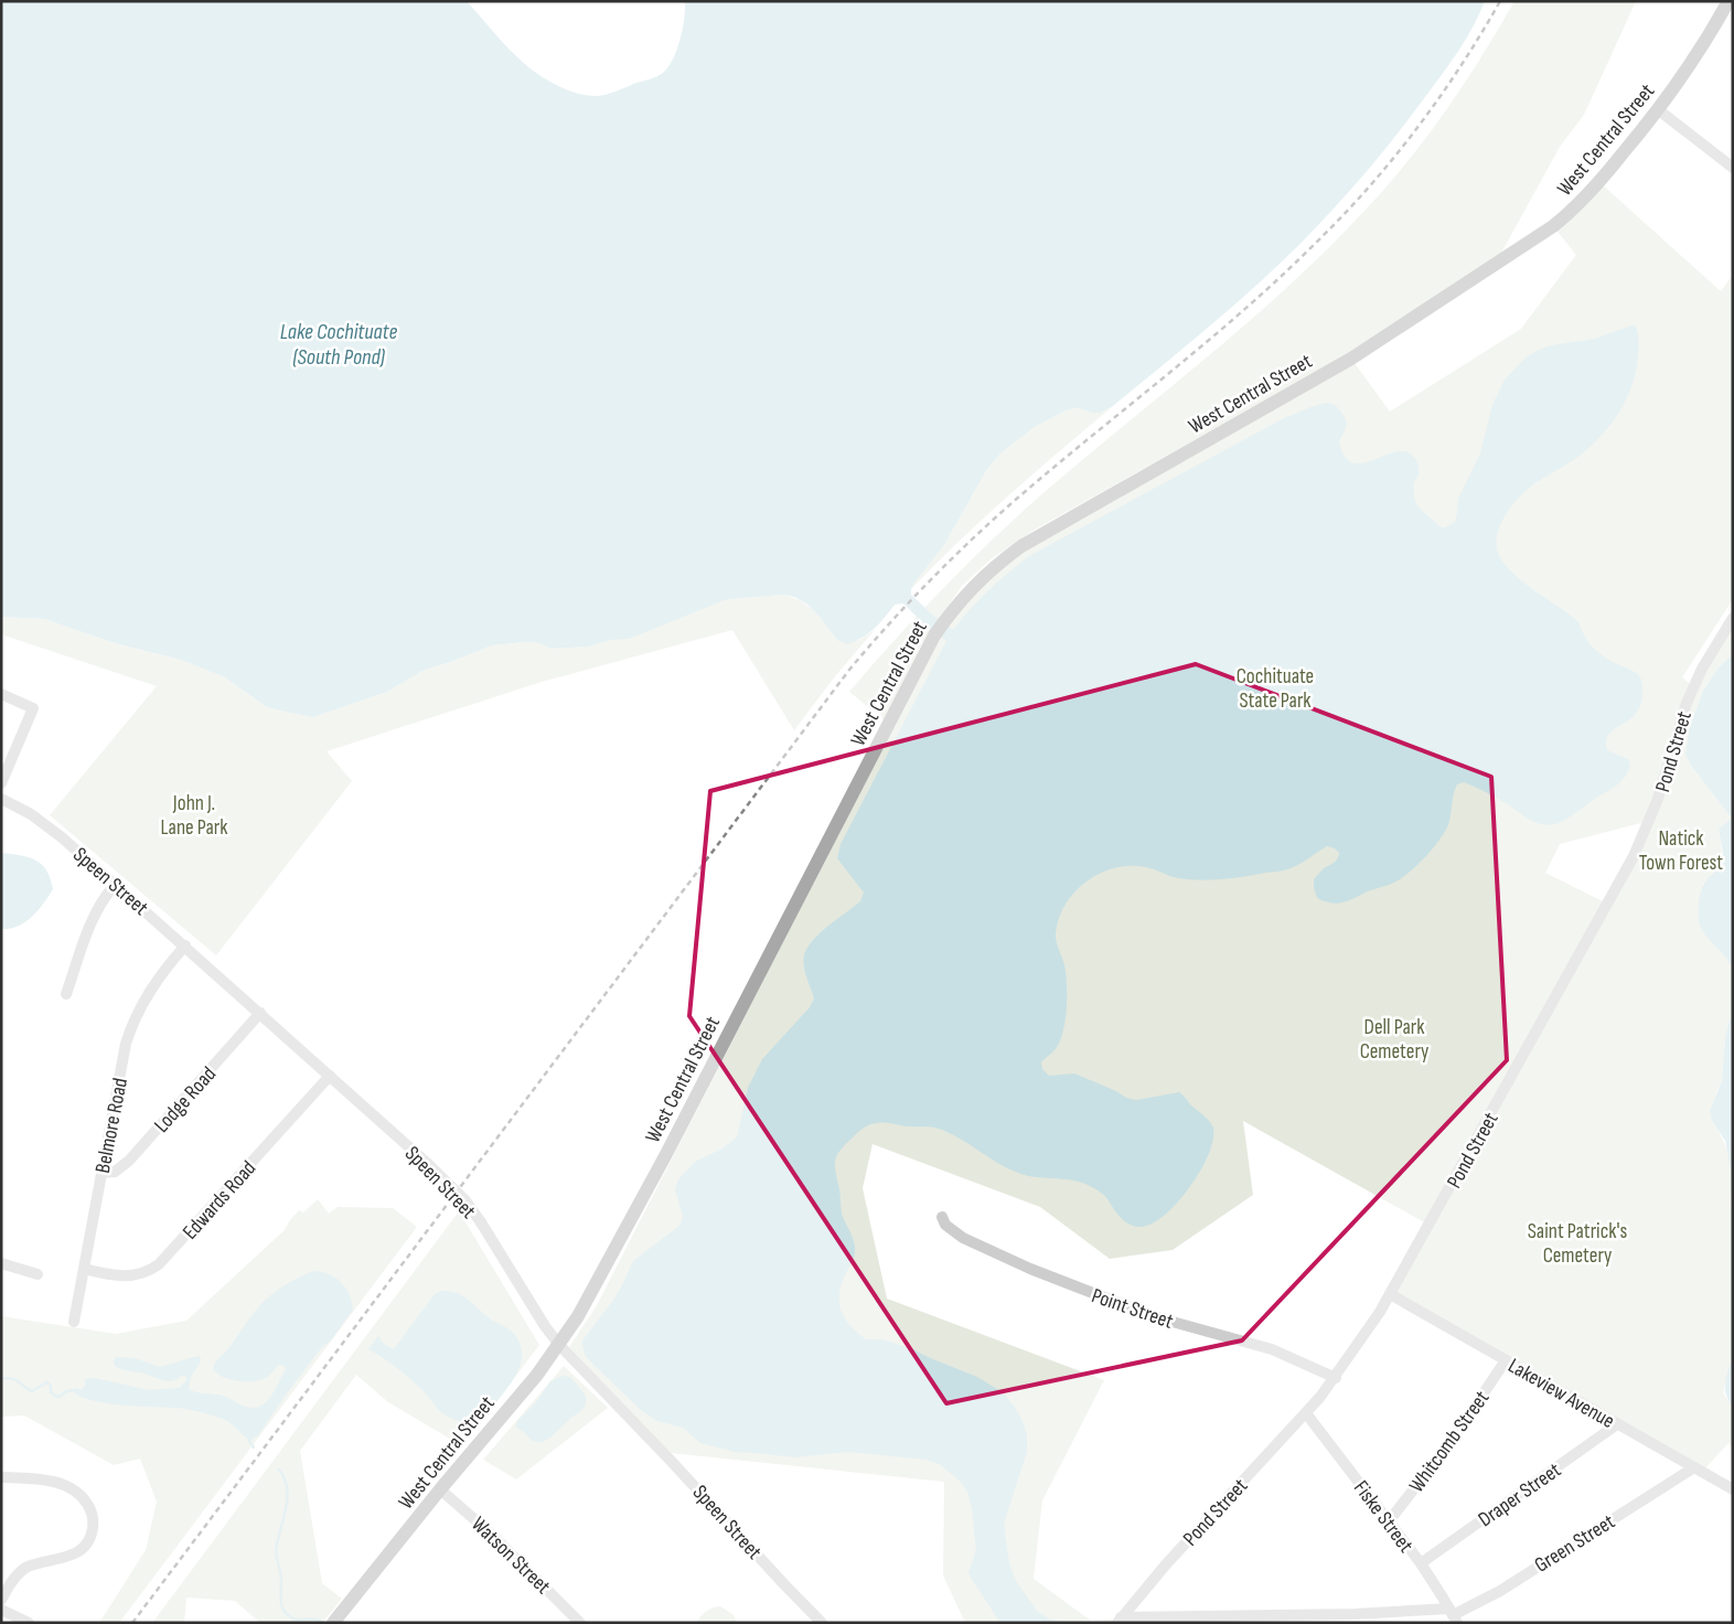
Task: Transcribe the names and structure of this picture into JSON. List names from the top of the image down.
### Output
{
  "streets": {
    "main road": ["West Central Street"],
    "street": [
      "Pond Street",
      "Speen Street",
      "Lodge Road",
      "Belmore Road",
      "Edwards Road",
      "Point Street",
      "Lakeview Avenue",
      "Whitcomb Street",
      "Draper Street",
      "Fiske Street",
      "Green Street",
      "Watson Street"
    ]
  },
  "crossings": [
    ["West Central Street", "Speen Street"],
    ["West Central Street", "Watson Street"],
    ["Pond Street", "Point Street"],
    ["Pond Street", "Lakeview Avenue"],
    ["Pond Street", "Fiske Street"],
    ["Speen Street", "Lodge Road"],
    ["Speen Street", "Belmore Road"],
    ["Speen Street", "Edwards Road"],
    ["Lodge Road", "Belmore Road"],
    ["Belmore Road", "Edwards Road"],
    ["Lakeview Avenue", "Whitcomb Street"],
    ["Lakeview Avenue", "Draper Street"],
    ["Lakeview Avenue", "Green Street"],
    ["Whitcomb Street", "Fiske Street"],
    ["Draper Street", "Fiske Street"],
    ["Fiske Street", "Green Street"]
  ],
  "water": ["Lake Cochituate (South Pond)"],
  "parks": [
    "Cochituate State Park",
    "John J. Lane Park",
    "Natick Town Forest",
    "Dell Park Cemetery",
    "Saint Patrick's Cemetery"
  ]
}
